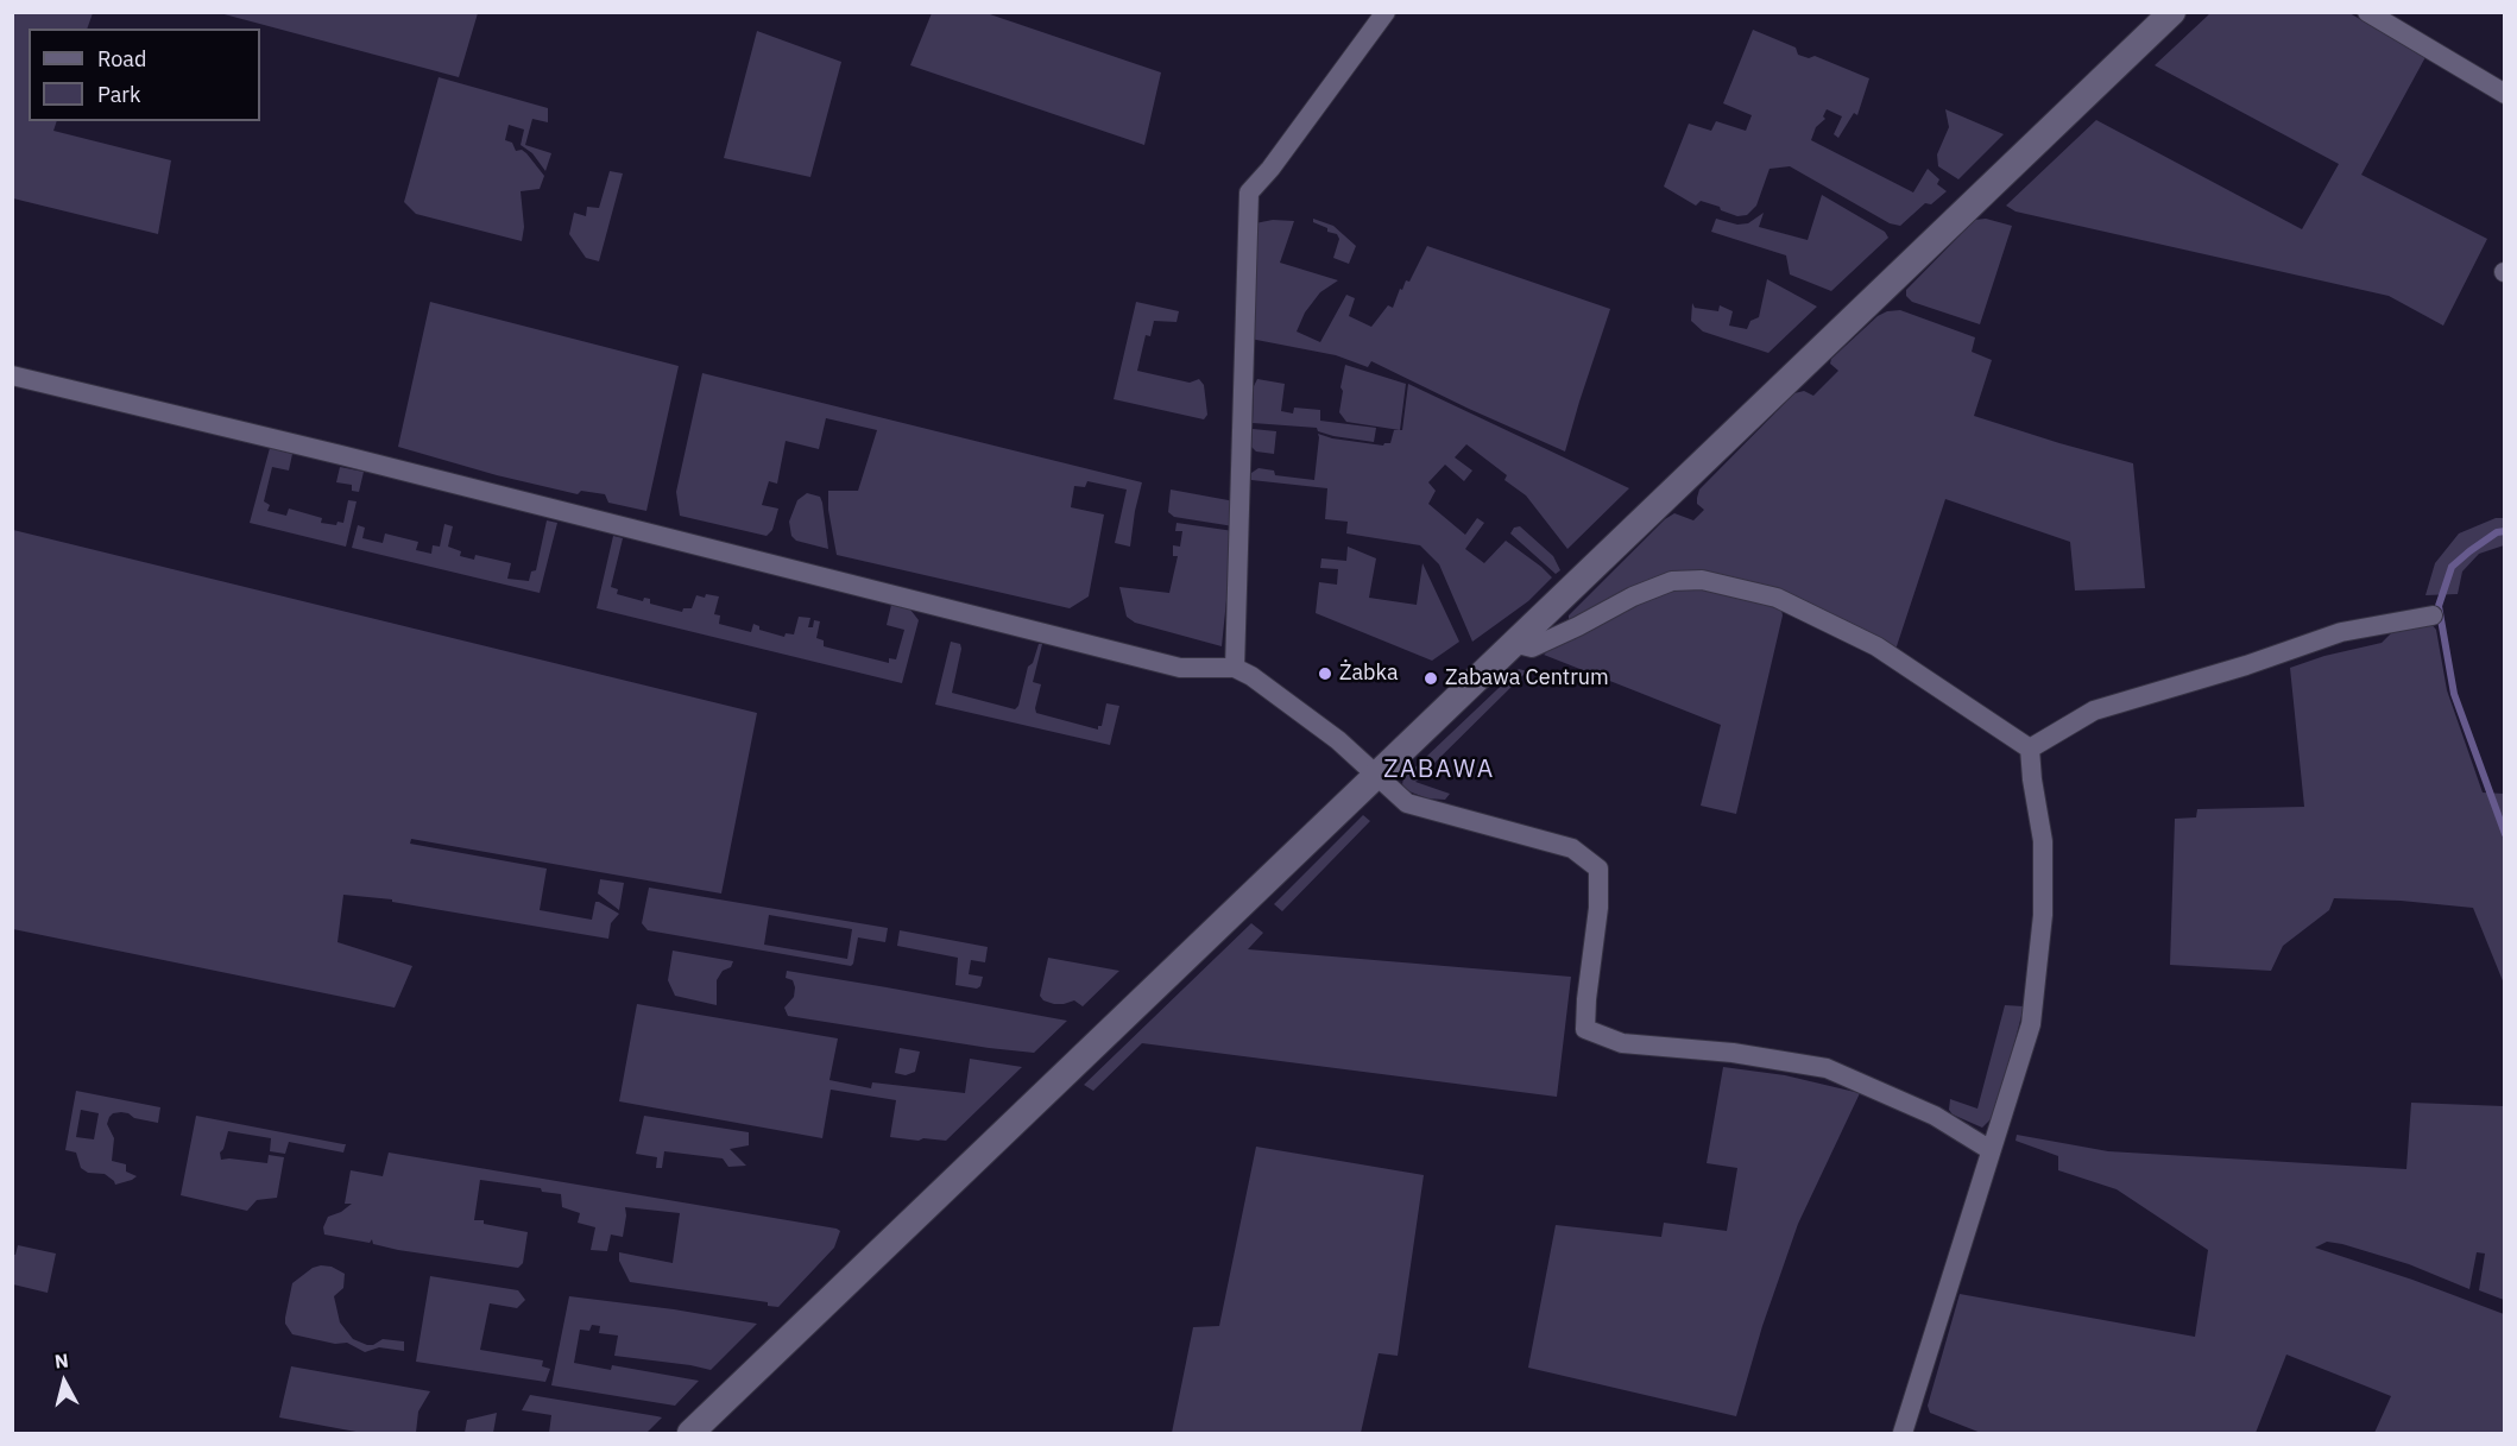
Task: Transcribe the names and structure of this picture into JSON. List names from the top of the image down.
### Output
{
  "districts": ["ZABAWA"],
  "places": ["Żabka", "Zabawa Centrum"],
  "legend": ["Road", "Park"],
  "north": "top"
}
